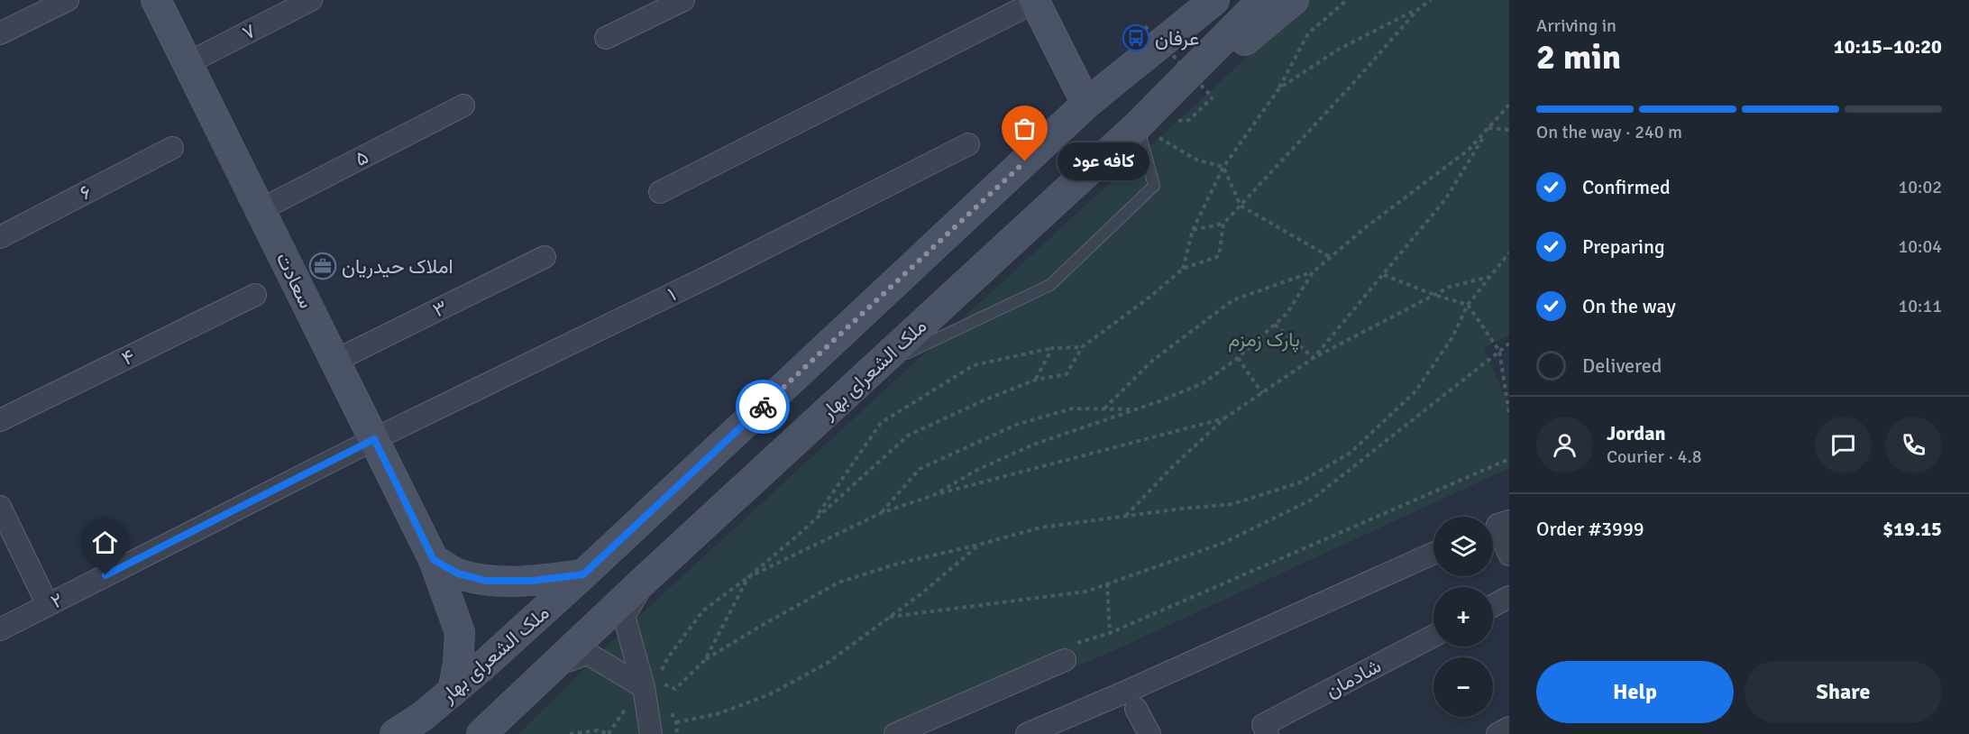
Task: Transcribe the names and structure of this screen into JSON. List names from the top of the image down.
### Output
{
  "streets": {
    "main road": ["سعادت", "ملک الشعرای بهار"],
    "street": [
      "۷",
      "۵",
      "۶",
      "۱",
      "۳",
      "۴",
      "۲",
      "شادمان"
    ]
  },
  "crossings": [
    ["۷", "سعادت"],
    ["۵", "سعادت"],
    ["سعادت", "۱"],
    ["سعادت", "۳"],
    ["سعادت", "ملک الشعرای بهار"],
    ["سعادت", "۲"],
    ["۱", "۲"]
  ],
  "parks": ["پارک زمزم"],
  "places": {
    "bus stop": ["عرفان"],
    "other": ["کافه عود"],
    "office": ["املاک حیدریان"]
  },
  "page": {
    "heading": ["2 min", "Arriving in", "10:15–10:20"],
    "panel": [
      "Jordan",
      "Courier · 4.8",
      "Order #3999",
      "$19.15"
    ],
    "bar": "On the way · 240 m",
    "bubble": "کافه عود",
    "list": [
      ["Confirmed", "10:02"],
      ["Preparing", "10:04"],
      ["On the way", "10:11"],
      "Delivered"
    ],
    "map_buttons": ["+", "−"],
    "buttons": ["Help", "Share"]
  }
}
